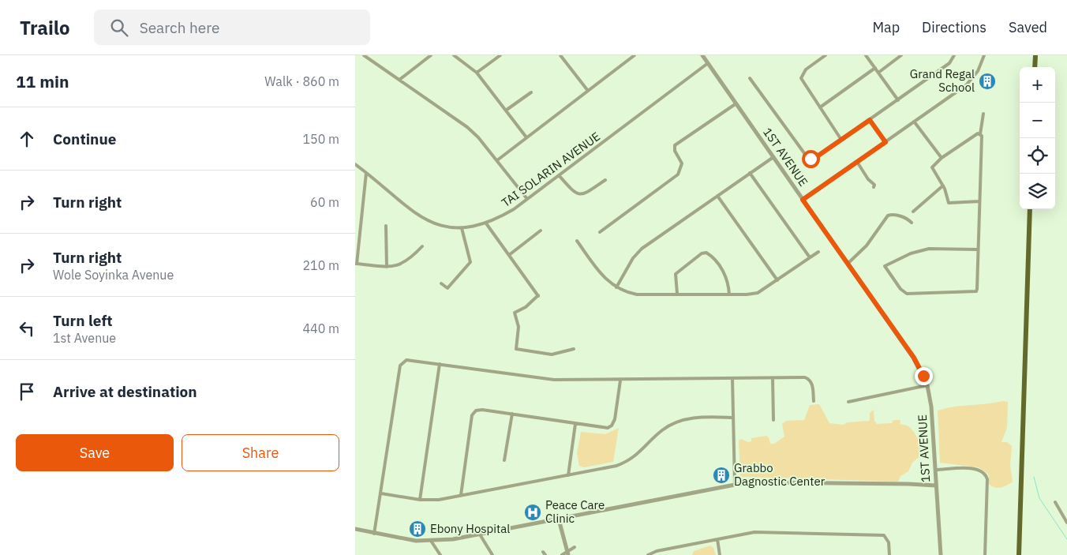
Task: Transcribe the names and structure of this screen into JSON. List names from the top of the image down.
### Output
{
  "streets": {
    "street": ["1ST AVENUE", "TAI SOLARIN AVENUE"]
  },
  "crossings": [
    ["1ST AVENUE", "TAI SOLARIN AVENUE"]
  ],
  "places": {
    "building": ["Grand Regal School", "Grabbo Dagnostic Center", "Ebony Hospital"],
    "hospital": ["Peace Care Clinic"]
  },
  "page": {
    "header": "Trailo",
    "search": "Search here",
    "nav": ["Map", "Directions", "Saved"],
    "heading": ["11 min", "Walk · 860 m"],
    "map_buttons": ["+", "−"],
    "list": [
      ["Continue", "150 m"],
      ["Turn right", "60 m"],
      ["Turn right", "Wole Soyinka Avenue", "210 m"],
      ["Turn left", "1st Avenue", "440 m"],
      "Arrive at destination"
    ],
    "buttons": ["Save", "Share"]
  }
}
